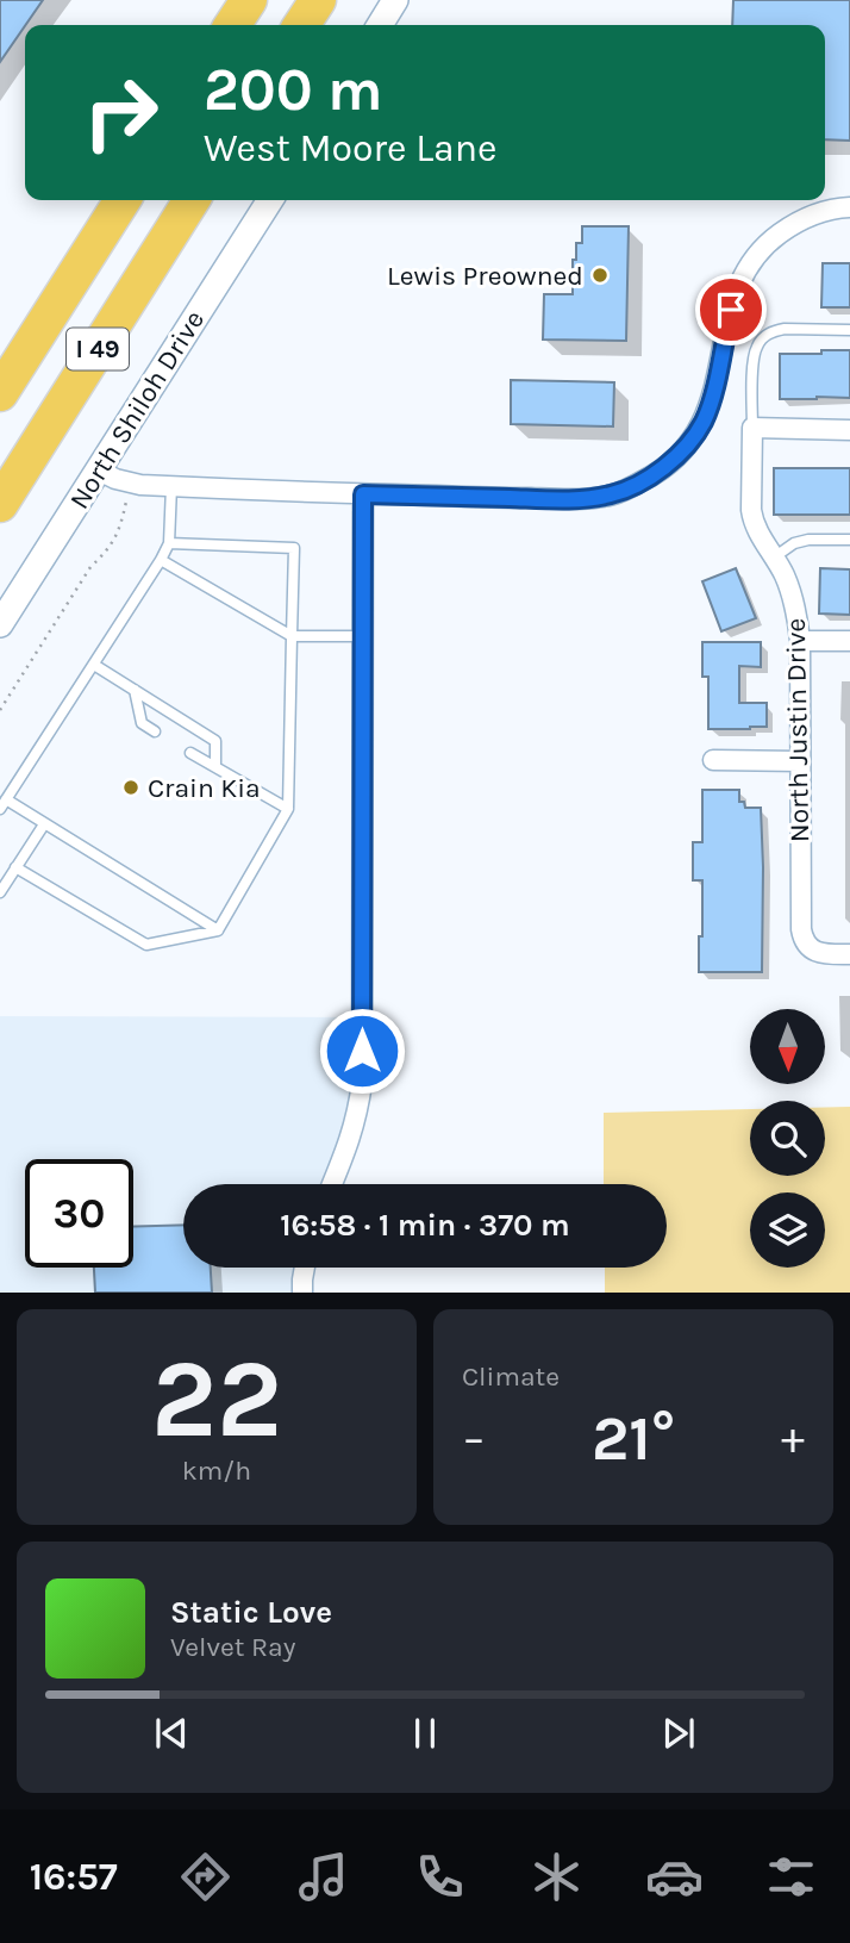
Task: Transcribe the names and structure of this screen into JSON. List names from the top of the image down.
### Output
{
  "streets": {
    "highway": ["I 49"],
    "street": ["North Shiloh Drive", "North Justin Drive"]
  },
  "places": ["Lewis Preowned", "Crain Kia"],
  "north": "bottom",
  "page": {
    "turn": ["200 m", "West Moore Lane"],
    "limit": "30",
    "trip": "16:58 · 1 min · 370 m",
    "tile": [
      ["22", "km/h"],
      "Climate"
    ],
    "heat": ["−", "21°", "+"],
    "song": ["Static Love", "Velvet Ray"],
    "tabs": "16:57"
  }
}
